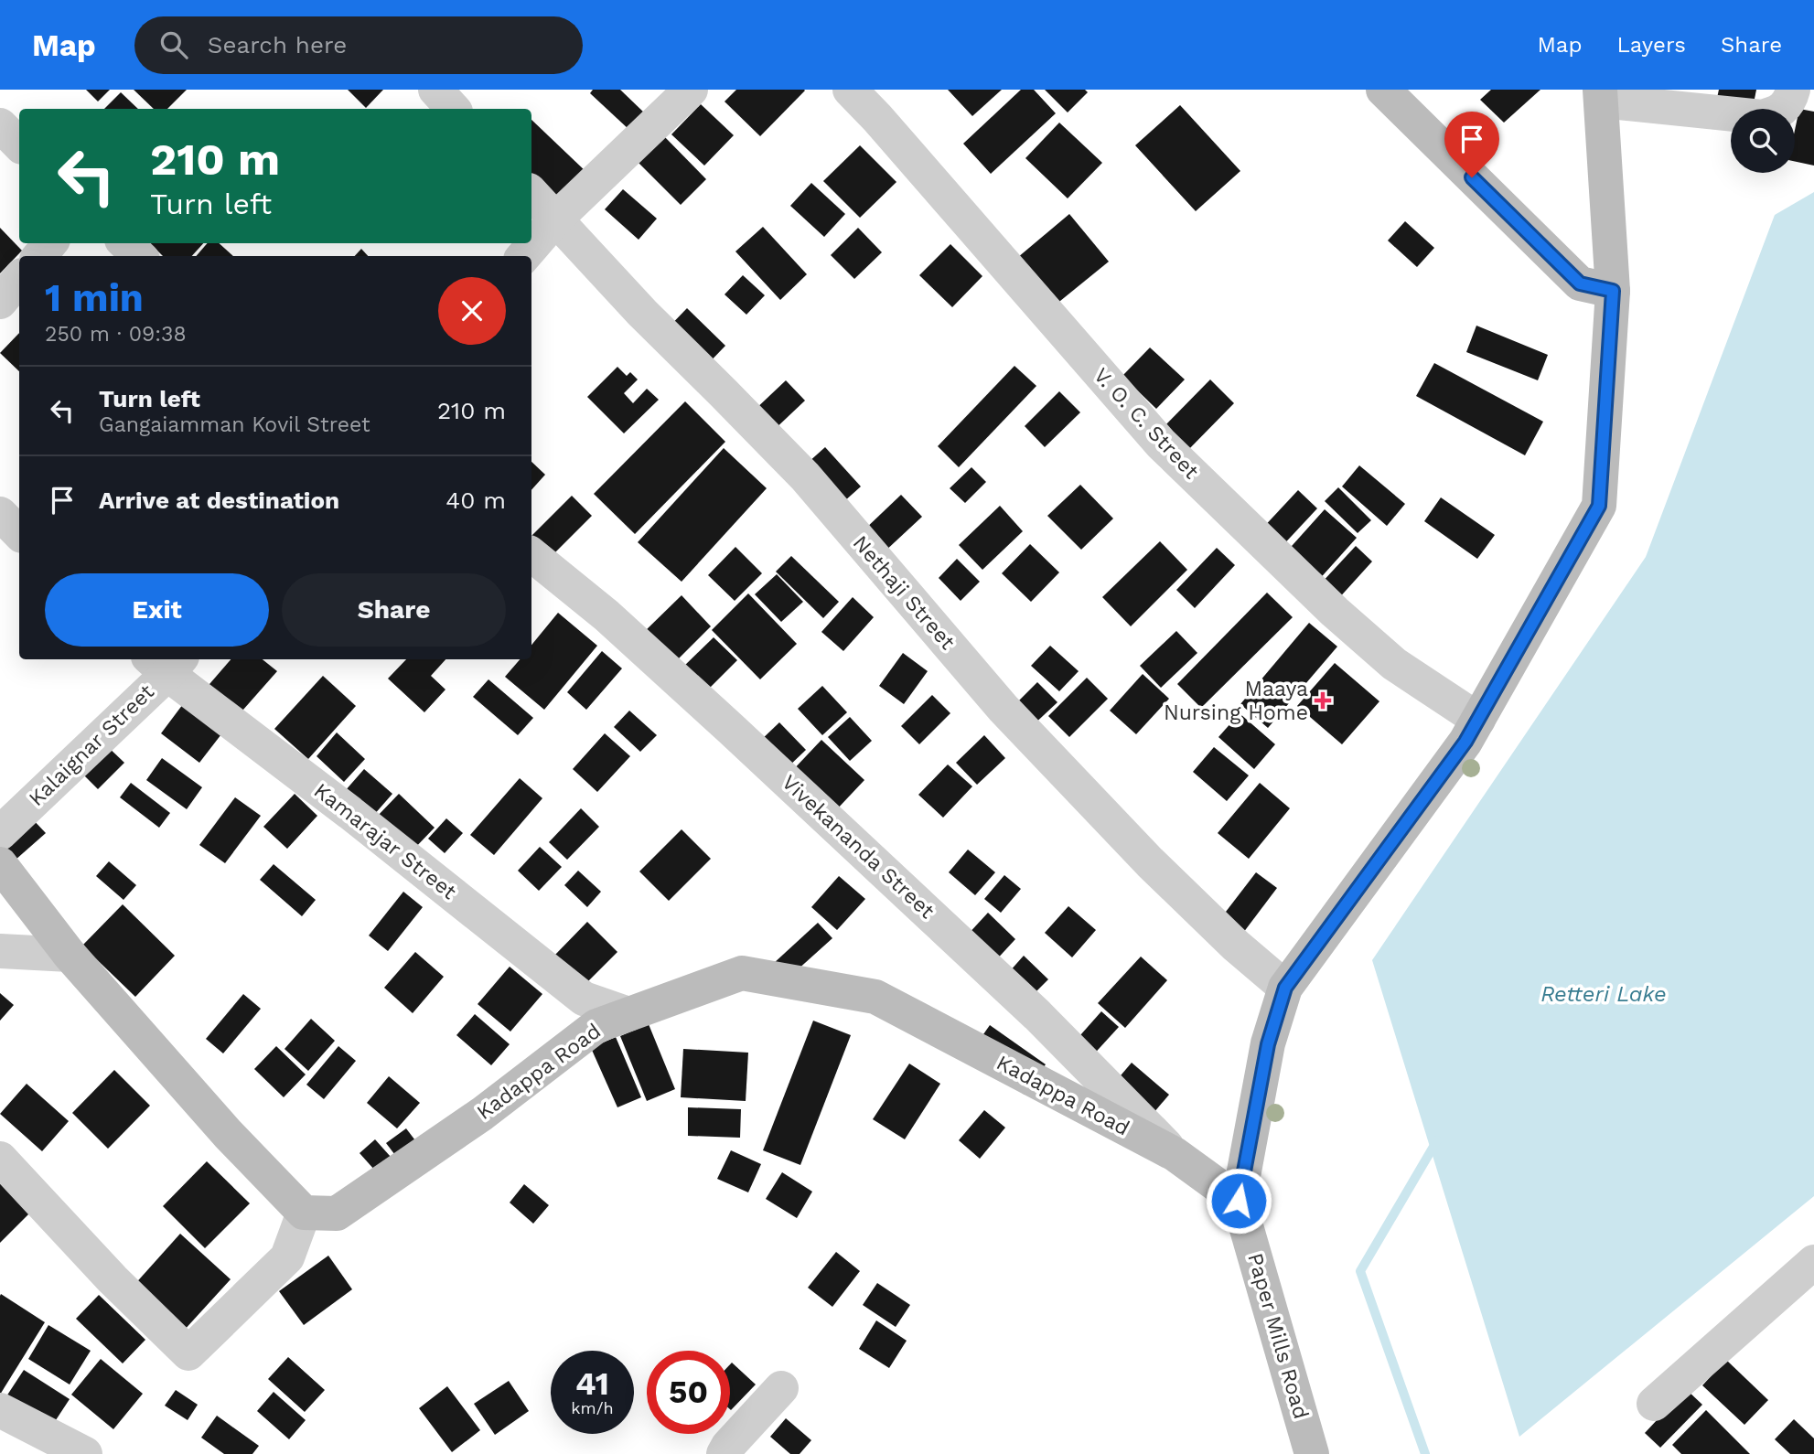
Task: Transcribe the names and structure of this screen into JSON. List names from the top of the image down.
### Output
{
  "streets": {
    "main road": ["Kadappa Road", "Paper Mills Road"],
    "street": [
      "V. O. C. Street",
      "Nethaji Street",
      "Kalaignar Street",
      "Kamarajar Street",
      "Vivekananda Street"
    ]
  },
  "crossings": [
    ["V. O. C. Street", "Paper Mills Road"],
    ["Nethaji Street", "Paper Mills Road"],
    ["Kalaignar Street", "Kamarajar Street"],
    ["Kamarajar Street", "Kadappa Road"],
    ["Vivekananda Street", "Kadappa Road"],
    ["Kadappa Road", "Paper Mills Road"]
  ],
  "water": ["Retteri Lake"],
  "places": {
    "health": ["Maaya Nursing Home"]
  },
  "page": {
    "header": "Map",
    "search": "Search here",
    "nav": ["Map", "Layers", "Share"],
    "turn": ["210 m", "Turn left"],
    "heading": ["1 min", "250 m · 09:38"],
    "list": [
      {
        "name": "Turn left",
        "note": "Gangaiamman Kovil Street",
        "value": "210 m"
      },
      {
        "name": "Arrive at destination",
        "value": "40 m"
      }
    ],
    "buttons": ["Exit", "Share"],
    "speed": "41 km/h",
    "limit": "50"
  }
}
